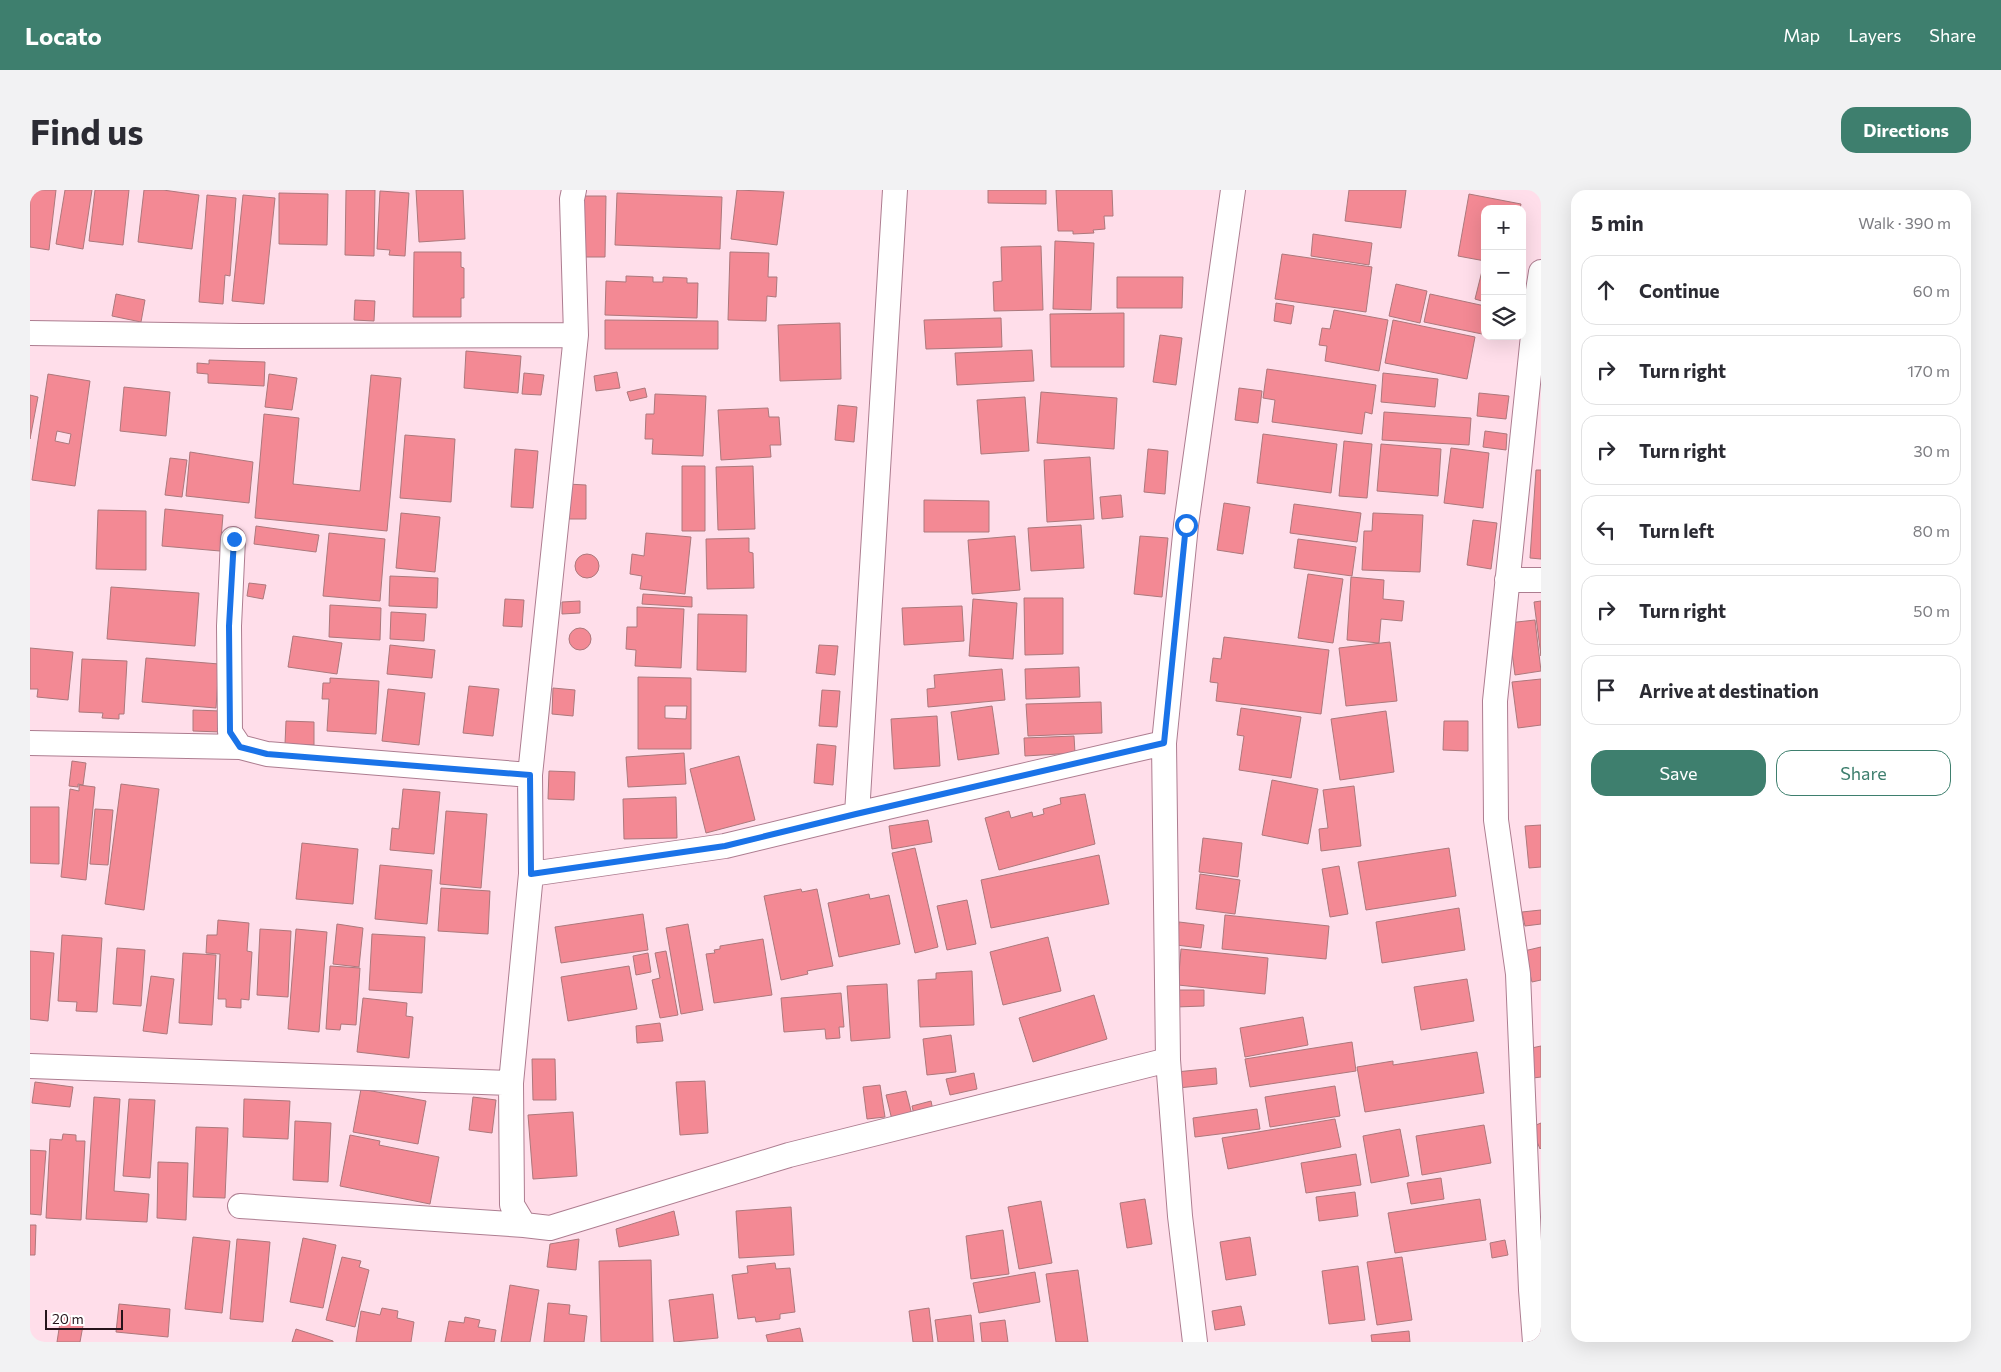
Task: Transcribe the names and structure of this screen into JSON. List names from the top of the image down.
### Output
{
  "scale_bar": "20 m",
  "page": {
    "header": "Locato",
    "nav": ["Map", "Layers", "Share"],
    "buttons": [
      "Directions",
      ["Save", "Share"]
    ],
    "title": "Find us",
    "heading": ["5 min", "Walk · 390 m"],
    "map_buttons": ["+", "−"],
    "list": [
      ["Continue", "60 m"],
      ["Turn right", "170 m"],
      ["Turn right", "30 m"],
      ["Turn left", "80 m"],
      ["Turn right", "50 m"],
      "Arrive at destination"
    ],
    "scale": "20 m"
  }
}
